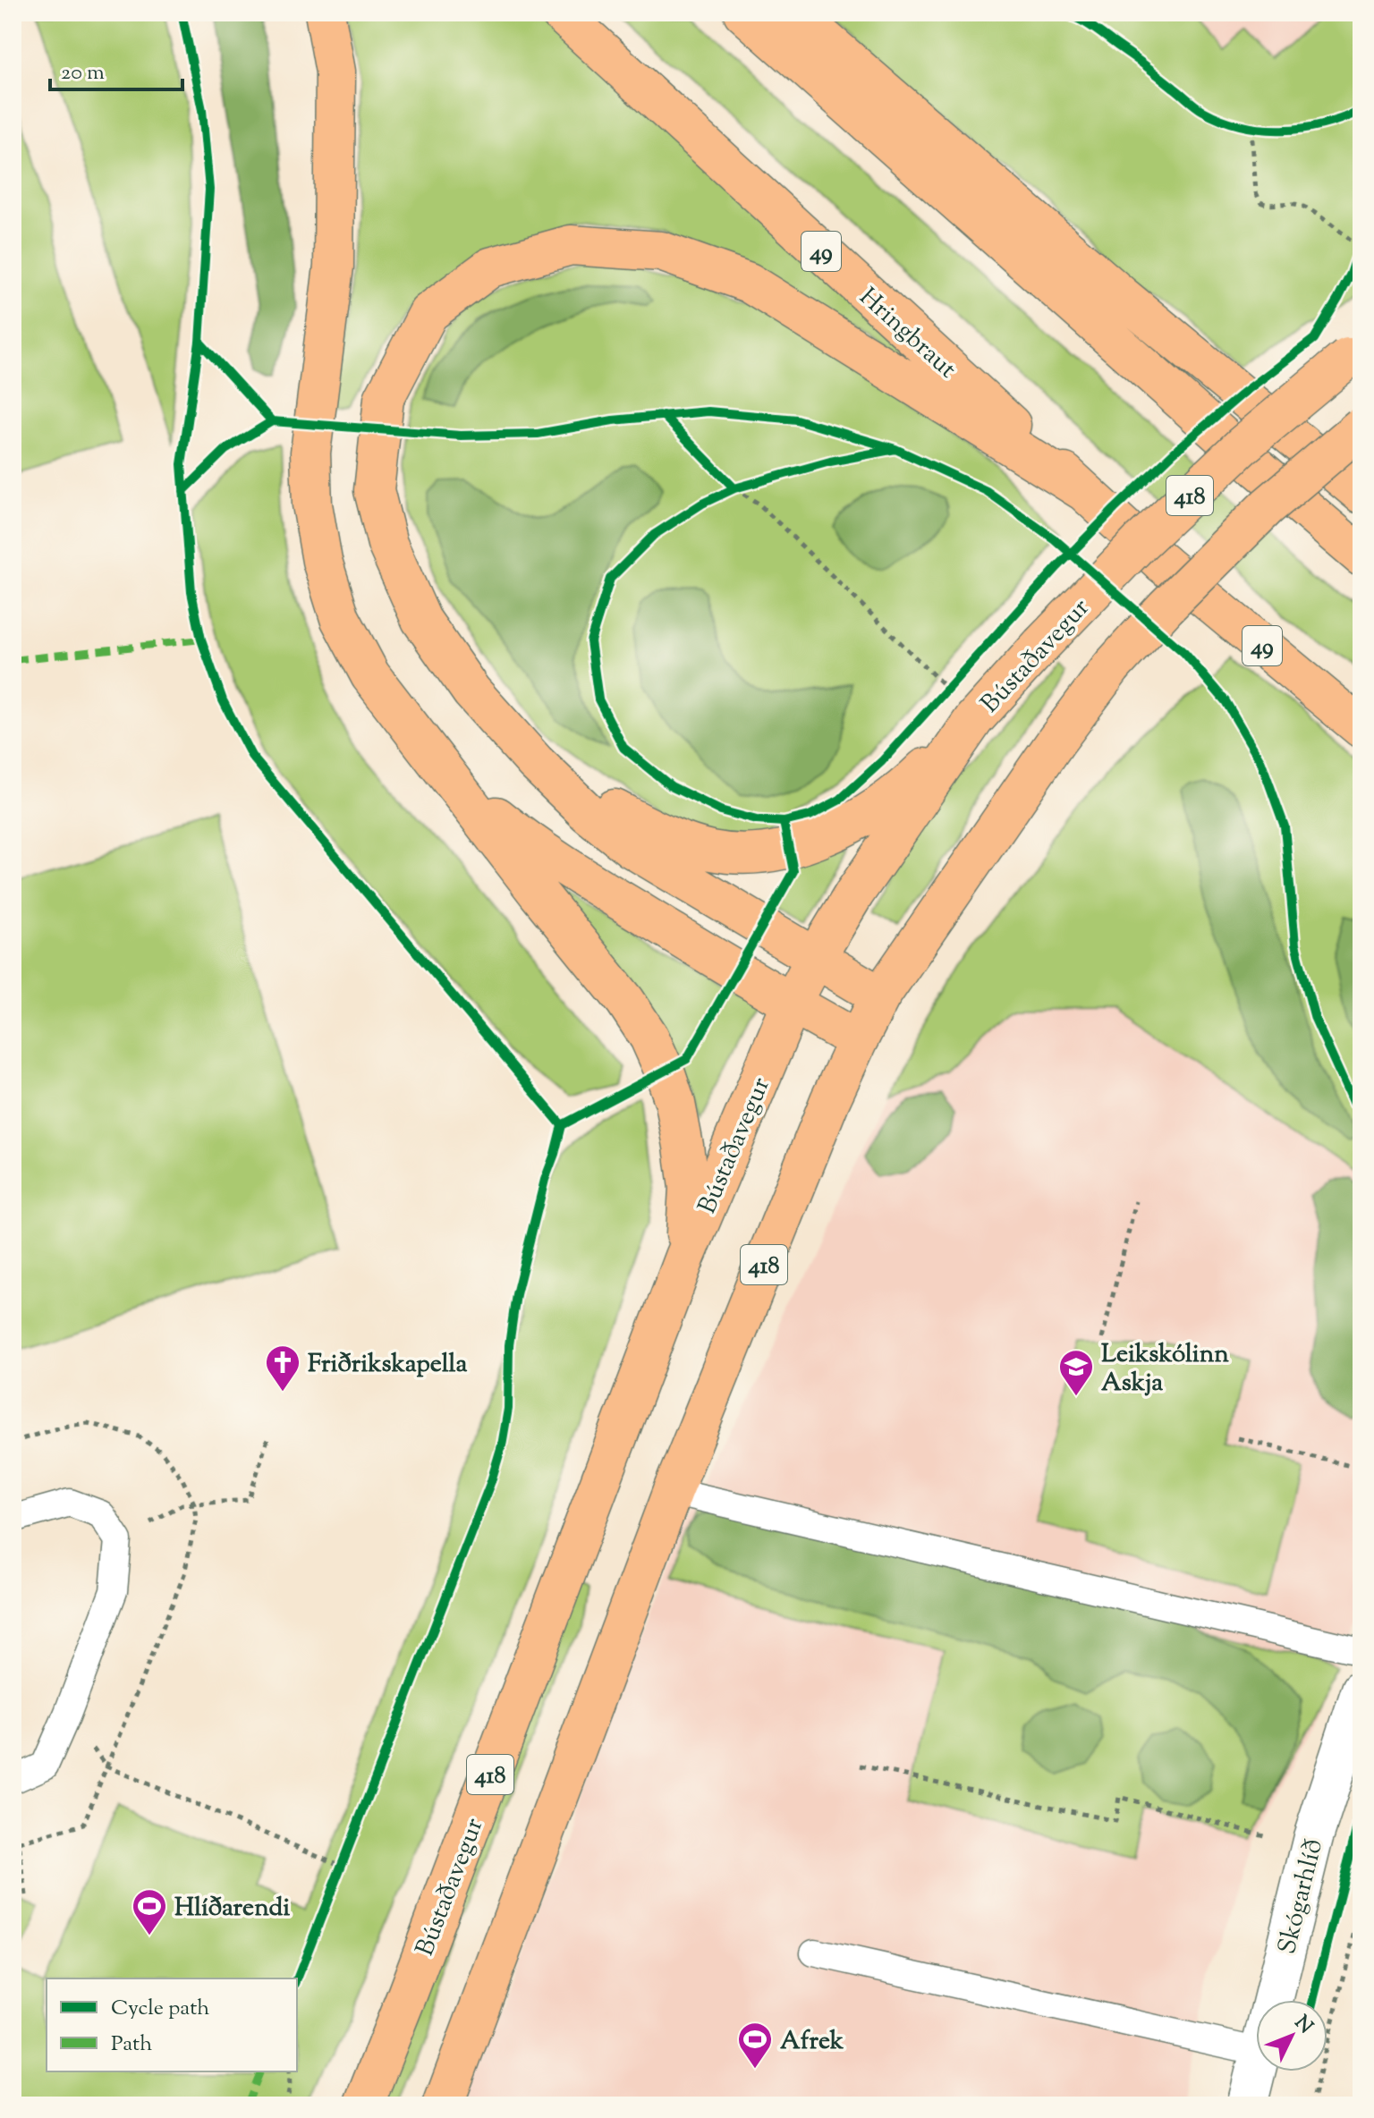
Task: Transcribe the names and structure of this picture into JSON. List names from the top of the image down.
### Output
{
  "streets": {
    "main road": [
      "49",
      "Hringbraut",
      "418",
      "Bústaðavegur"
    ],
    "street": ["Skógarhlíð"]
  },
  "places": {
    "church": ["Friðrikskapella"],
    "school or university": ["Leikskólinn Askja"],
    "sports": ["Hlíðarendi", "Afrek"]
  },
  "legend": ["Cycle path", "Path"],
  "scale_bar": "20 m",
  "north": "top right"
}
